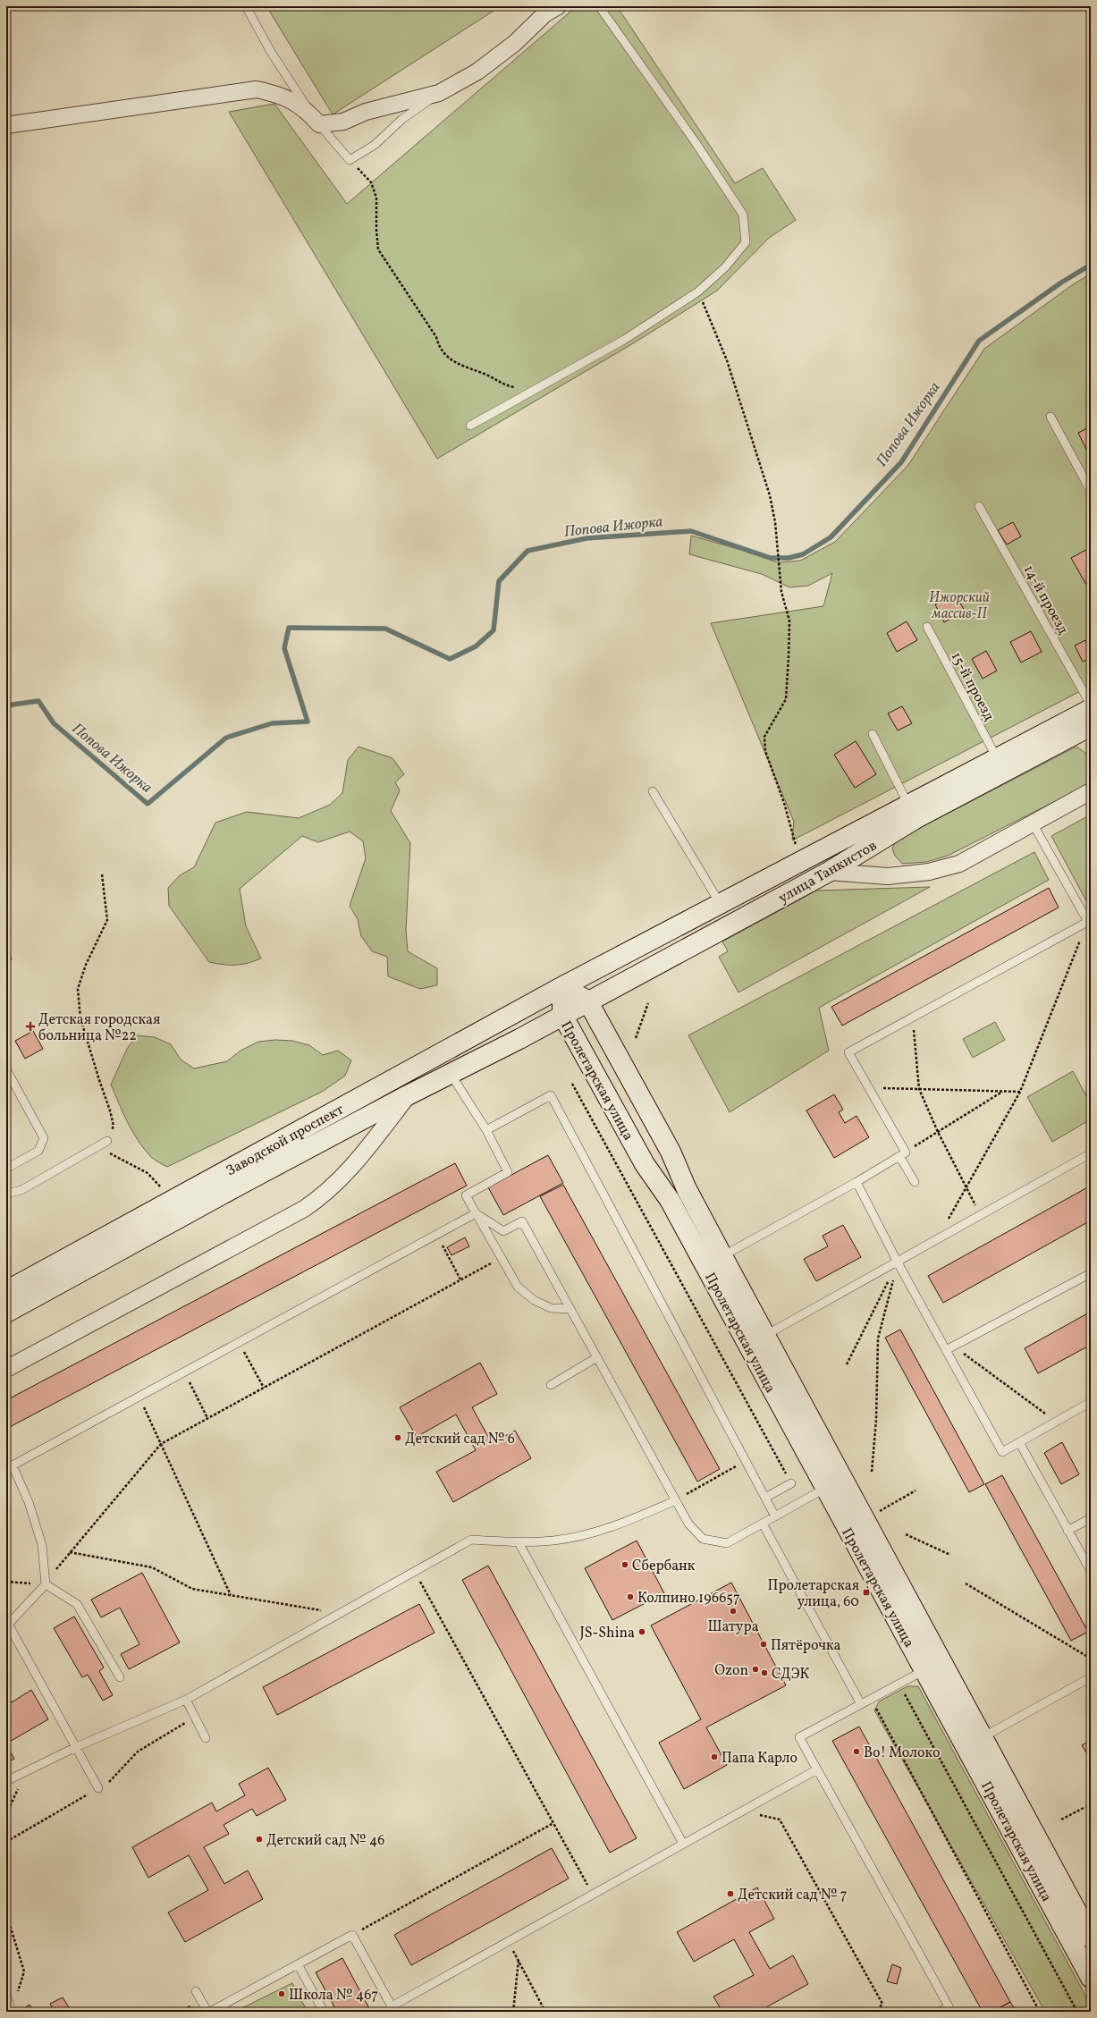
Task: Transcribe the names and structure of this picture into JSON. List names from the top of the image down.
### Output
{
  "streets": {
    "main road": ["улица Танкистов", "Пролетарская улица", "Заводской проспект"],
    "lane": ["14-й проезд", "15-й проезд"]
  },
  "crossings": [
    ["14-й проезд", "улица Танкистов"],
    ["15-й проезд", "улица Танкистов"],
    ["улица Танкистов", "Пролетарская улица"],
    ["улица Танкистов", "Заводской проспект"],
    ["Пролетарская улица", "Заводской проспект"]
  ],
  "water": ["Попова Ижорка"],
  "parks": ["Ижорский массив-II"],
  "places": {
    "health": ["Детская городская больница №22"],
    "other": [
      "Детский сад № 6",
      "Сбербанк",
      "Колпино 196657",
      "Шатура",
      "JS-Shina",
      "Пятёрочка",
      "Ozon",
      "СДЭК",
      "Во! Молоко",
      "Папа Карло",
      "Детский сад № 46",
      "Детский сад № 7",
      "Школа № 467"
    ],
    "transit": ["Пролетарская улица, 60"]
  }
}
